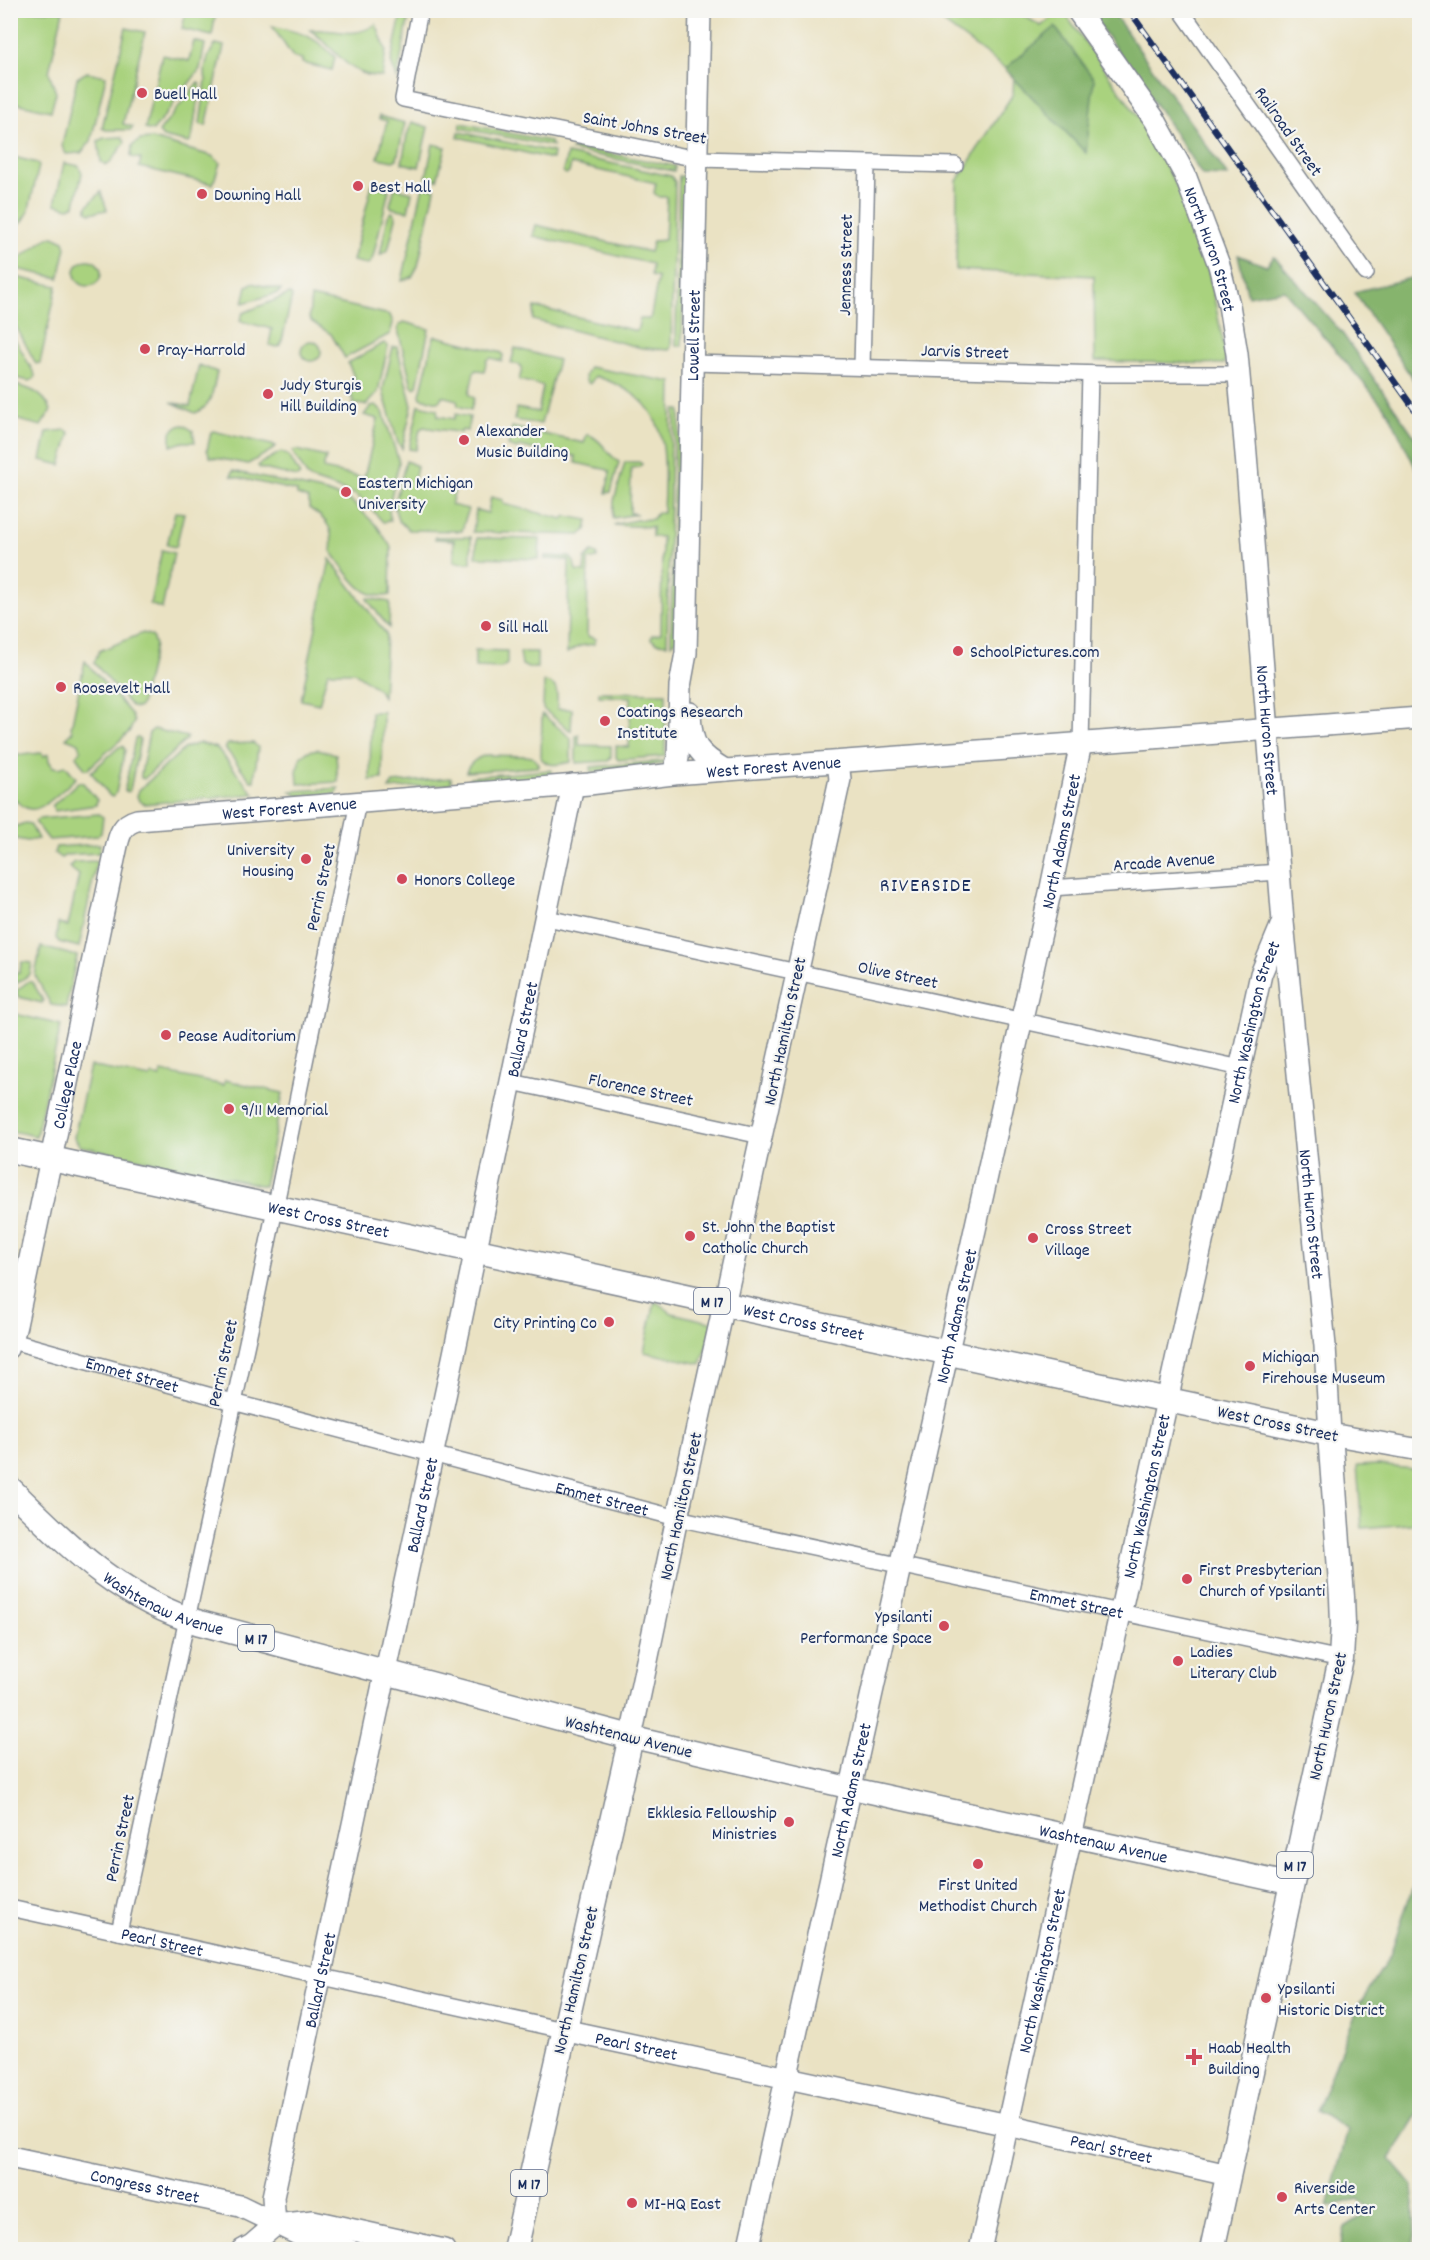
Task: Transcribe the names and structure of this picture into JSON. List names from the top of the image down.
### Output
{
  "streets": {
    "main road": [
      "North Huron Street",
      "North Hamilton Street",
      "West Cross Street",
      "M 17",
      "Washtenaw Avenue"
    ],
    "street": [
      "Saint Johns Street",
      "Railroad Street",
      "Jenness Street",
      "Lowell Street",
      "Jarvis Street",
      "West Forest Avenue",
      "North Adams Street",
      "Arcade Avenue",
      "Perrin Street",
      "Olive Street",
      "North Washington Street",
      "Ballard Street",
      "College Place",
      "Florence Street",
      "Emmet Street",
      "Pearl Street",
      "Congress Street"
    ]
  },
  "crossings": [
    ["Saint Johns Street", "Jenness Street"],
    ["Saint Johns Street", "Lowell Street"],
    ["North Huron Street", "Jarvis Street"],
    ["North Huron Street", "West Forest Avenue"],
    ["North Huron Street", "Arcade Avenue"],
    ["North Huron Street", "North Washington Street"],
    ["North Huron Street", "West Cross Street"],
    ["North Huron Street", "Emmet Street"],
    ["North Huron Street", "Washtenaw Avenue"],
    ["North Huron Street", "Pearl Street"],
    ["Jenness Street", "Jarvis Street"],
    ["Lowell Street", "Jarvis Street"],
    ["Lowell Street", "West Forest Avenue"],
    ["Jarvis Street", "North Adams Street"],
    ["West Forest Avenue", "North Adams Street"],
    ["West Forest Avenue", "Perrin Street"],
    ["West Forest Avenue", "Ballard Street"],
    ["West Forest Avenue", "North Hamilton Street"],
    ["West Forest Avenue", "College Place"],
    ["North Adams Street", "Arcade Avenue"],
    ["North Adams Street", "Olive Street"],
    ["North Adams Street", "West Cross Street"],
    ["North Adams Street", "Emmet Street"],
    ["North Adams Street", "Washtenaw Avenue"],
    ["North Adams Street", "Pearl Street"],
    ["Perrin Street", "West Cross Street"],
    ["Perrin Street", "Emmet Street"],
    ["Perrin Street", "Washtenaw Avenue"],
    ["Perrin Street", "Pearl Street"],
    ["Olive Street", "North Washington Street"],
    ["Olive Street", "Ballard Street"],
    ["Olive Street", "North Hamilton Street"],
    ["North Washington Street", "West Cross Street"],
    ["North Washington Street", "Emmet Street"],
    ["North Washington Street", "Washtenaw Avenue"],
    ["North Washington Street", "Pearl Street"],
    ["Ballard Street", "Florence Street"],
    ["Ballard Street", "West Cross Street"],
    ["Ballard Street", "Emmet Street"],
    ["Ballard Street", "Washtenaw Avenue"],
    ["Ballard Street", "Pearl Street"],
    ["Ballard Street", "Congress Street"],
    ["North Hamilton Street", "Florence Street"],
    ["North Hamilton Street", "West Cross Street"],
    ["North Hamilton Street", "Emmet Street"],
    ["North Hamilton Street", "Washtenaw Avenue"],
    ["North Hamilton Street", "Pearl Street"],
    ["College Place", "West Cross Street"],
    ["College Place", "Emmet Street"]
  ],
  "districts": ["RIVERSIDE"],
  "places": {
    "other": [
      "Buell Hall",
      "Best Hall",
      "Downing Hall",
      "Pray-Harrold",
      "Judy Sturgis Hill Building",
      "Alexander Music Building",
      "Eastern Michigan University",
      "Sill Hall",
      "SchoolPictures.com",
      "Roosevelt Hall",
      "Coatings Research Institute",
      "University Housing",
      "Honors College",
      "Pease Auditorium",
      "9/11 Memorial",
      "St. John the Baptist Catholic Church",
      "Cross Street Village",
      "City Printing Co",
      "Michigan Firehouse Museum",
      "First Presbyterian Church of Ypsilanti",
      "Ypsilanti Performance Space",
      "Ladies Literary Club",
      "Ekklesia Fellowship Ministries",
      "First United Methodist Church",
      "Ypsilanti Historic District",
      "Riverside Arts Center",
      "MI-HQ East"
    ],
    "health": ["Haab Health Building"]
  }
}
